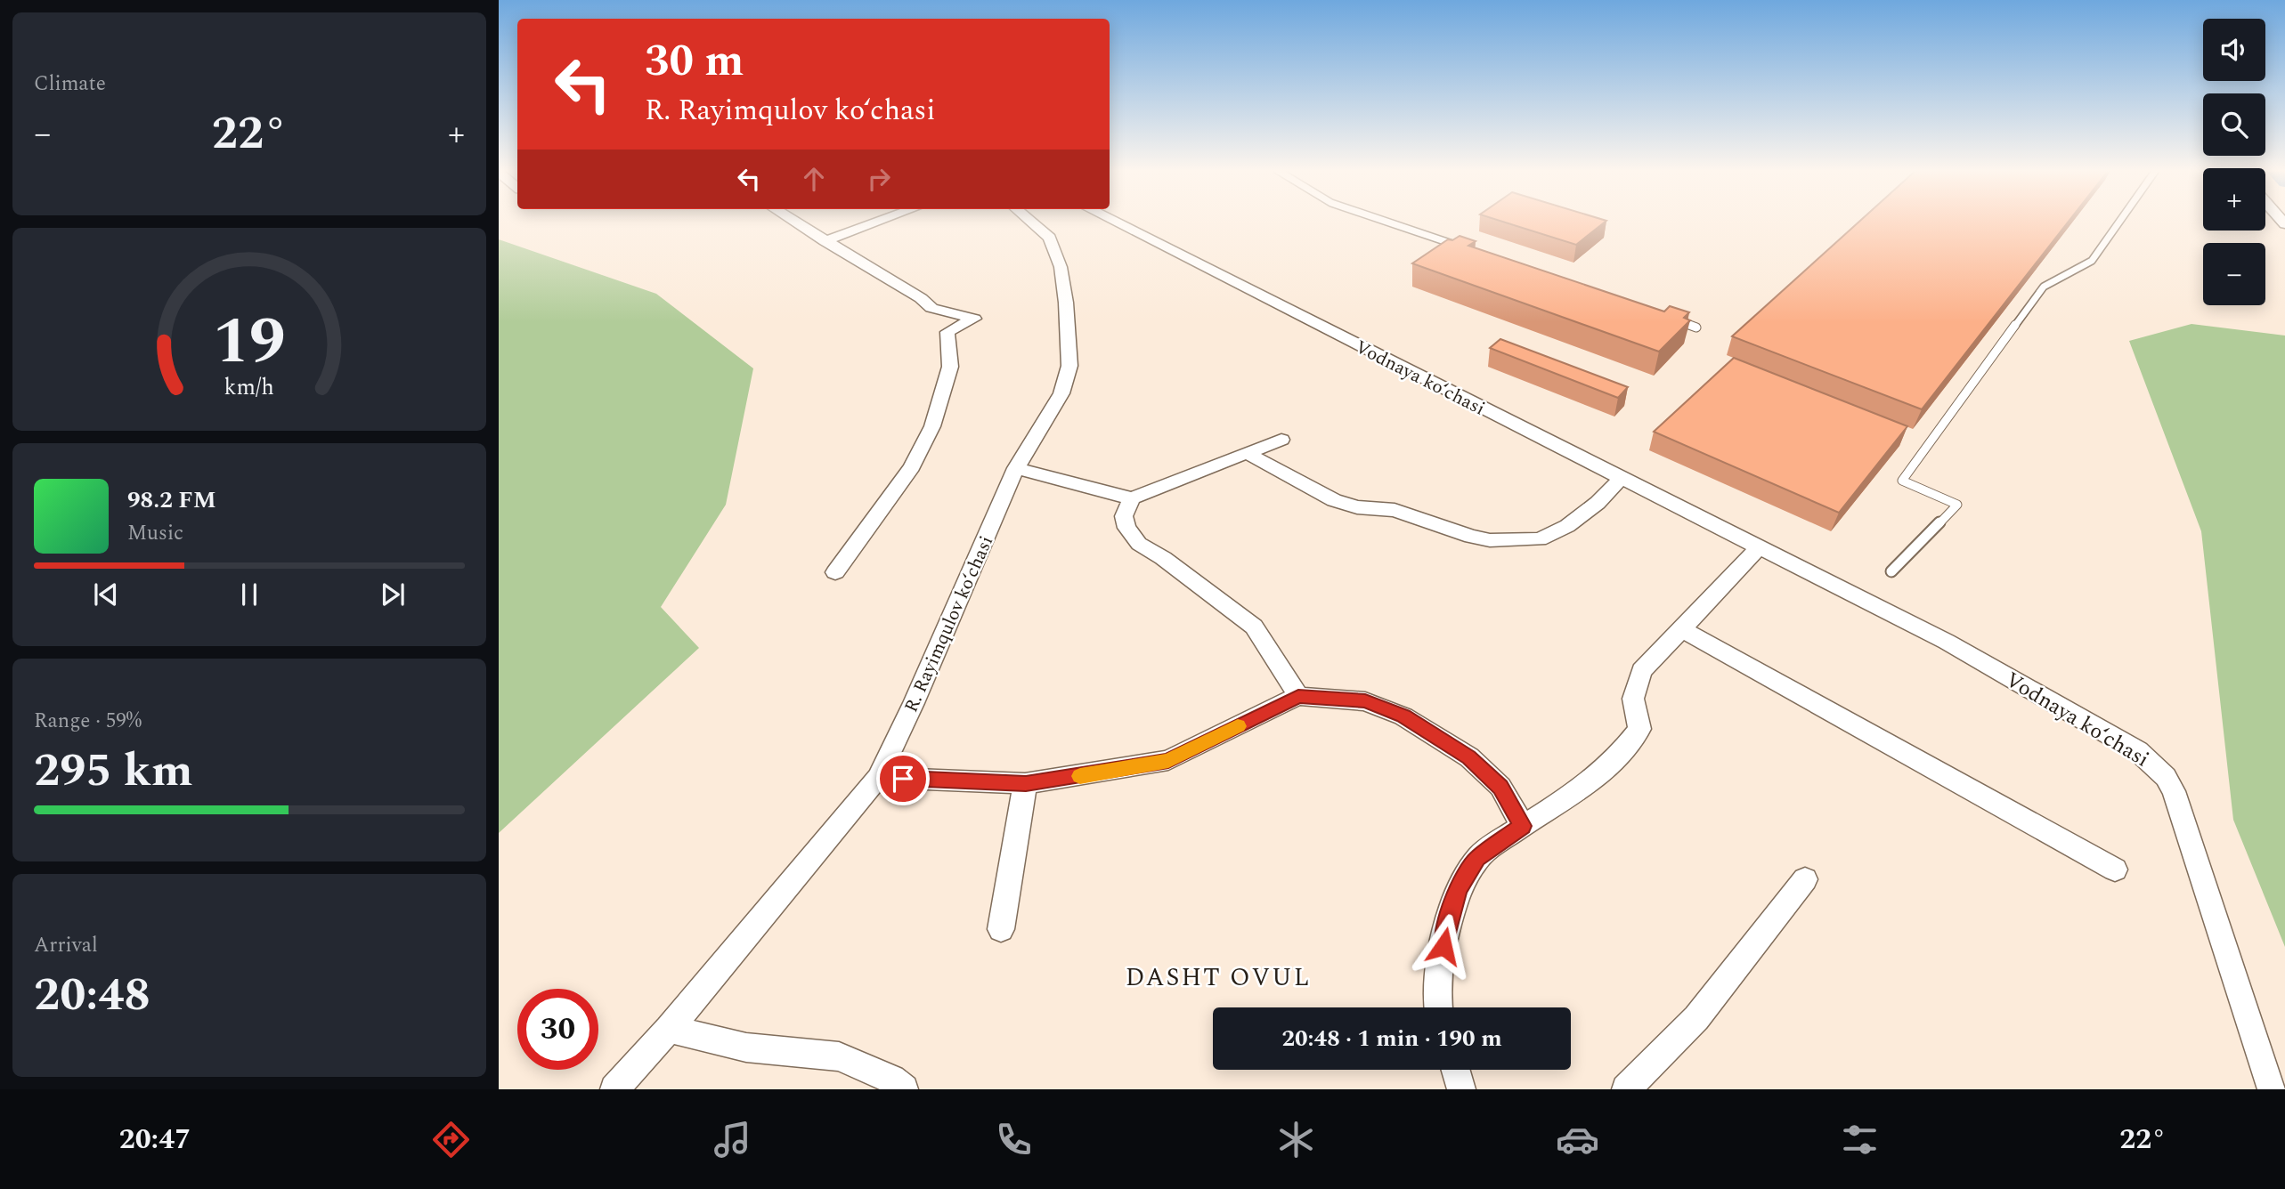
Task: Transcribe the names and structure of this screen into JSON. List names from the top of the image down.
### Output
{
  "streets": {
    "street": ["Vodnaya ko‘chasi", "R. Rayimqulov ko‘chasi"]
  },
  "districts": ["DASHT ОVUL"],
  "page": {
    "tile": [
      "Climate",
      ["Range · 59%", "295 km"],
      ["Arrival", "20:48"]
    ],
    "map_buttons": ["+", "−"],
    "turn": ["30 m", "R. Rayimqulov ko‘chasi"],
    "heat": ["−", "22°", "+"],
    "song": ["98.2 FM", "Music"],
    "limit": "30",
    "trip": "20:48 · 1 min · 190 m",
    "tabs": ["20:47", "22°"],
    "gauge": ["19", "km/h"]
  }
}
